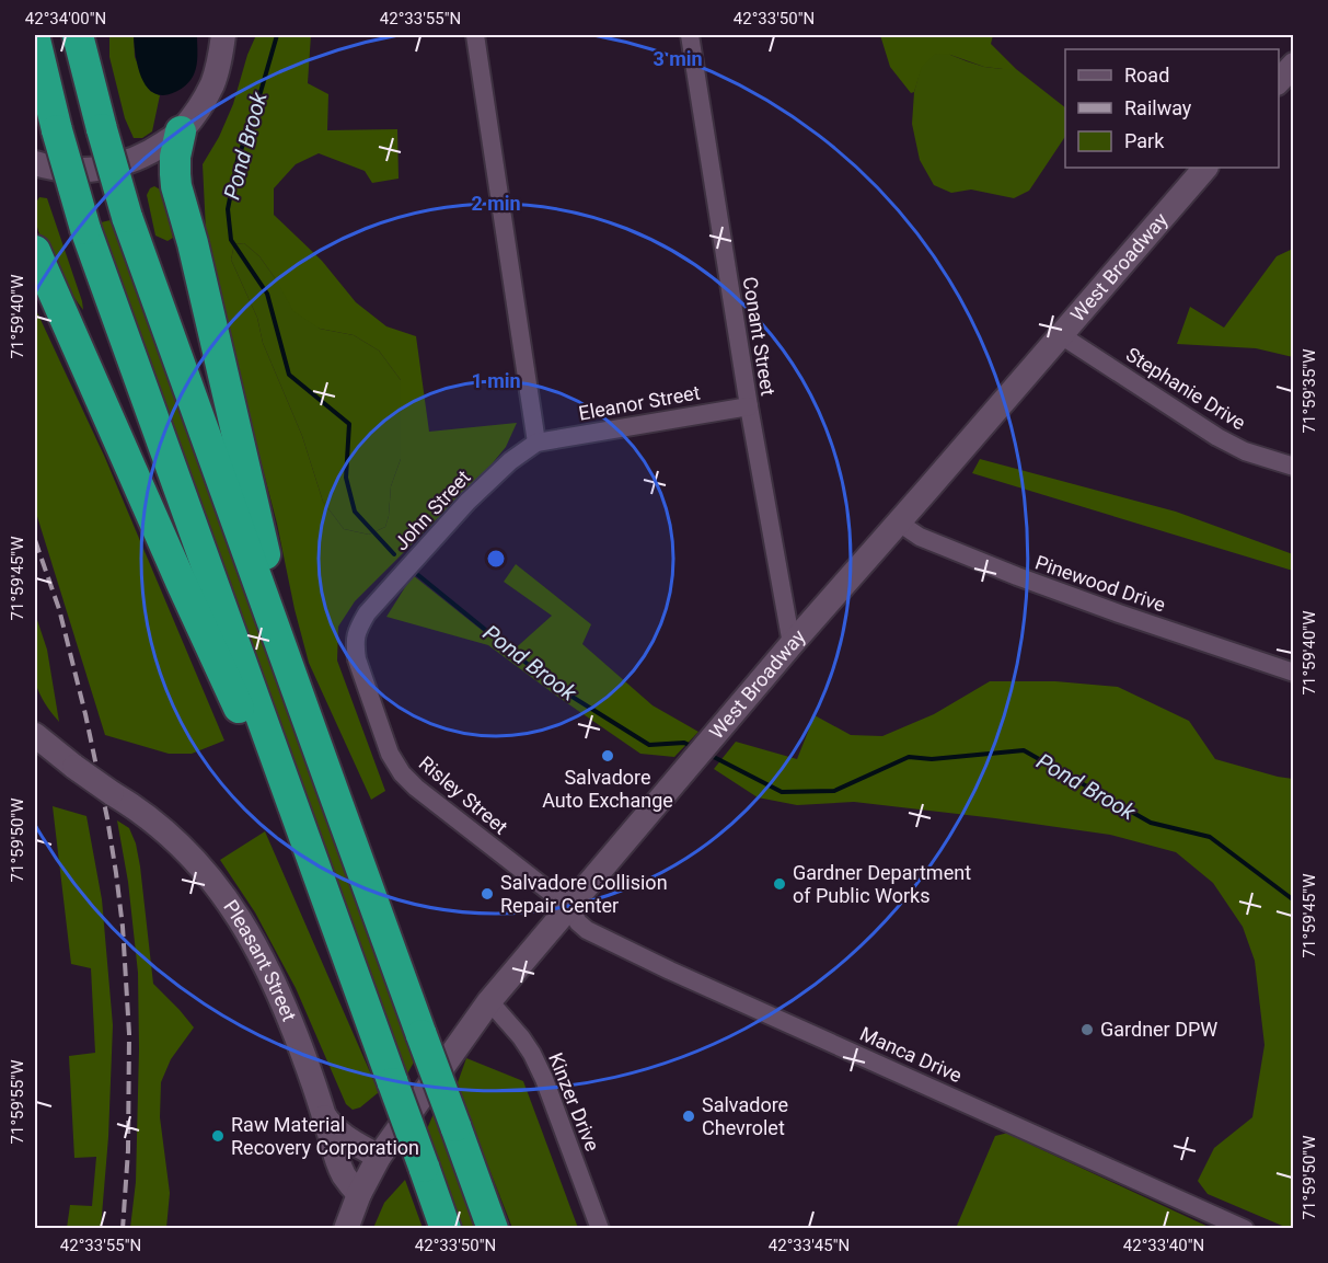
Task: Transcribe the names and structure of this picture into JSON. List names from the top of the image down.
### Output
{
  "streets": {
    "main road": ["West Broadway", "Pleasant Street"],
    "street": [
      "Conant Street",
      "Stephanie Drive",
      "Eleanor Street",
      "John Street",
      "Pinewood Drive",
      "Risley Street",
      "Manca Drive",
      "Kinzer Drive"
    ]
  },
  "crossings": [
    ["West Broadway", "Conant Street"],
    ["West Broadway", "Stephanie Drive"],
    ["West Broadway", "Pinewood Drive"],
    ["West Broadway", "Risley Street"],
    ["West Broadway", "Pleasant Street"],
    ["West Broadway", "Manca Drive"],
    ["West Broadway", "Kinzer Drive"],
    ["Conant Street", "Eleanor Street"],
    ["Eleanor Street", "John Street"],
    ["John Street", "Risley Street"],
    ["Risley Street", "Manca Drive"]
  ],
  "water": ["Pond Brook"],
  "places": [
    "Salvadore Auto Exchange",
    "Gardner Department of Public Works",
    "Salvadore Collision Repair Center",
    "Gardner DPW",
    "Salvadore Chevrolet",
    "Raw Material Recovery Corporation"
  ],
  "legend": ["Road", "Railway", "Park"],
  "coordinates": [
    "42°34'00\"N",
    "42°33'55\"N",
    "42°33'50\"N",
    "71°59'40\"W",
    "71°59'35\"W",
    "71°59'45\"W",
    "71°59'50\"W",
    "71°59'55\"W",
    "42°33'45\"N",
    "42°33'40\"N"
  ],
  "rings": ["3 min", "2 min", "1 min"]
}
